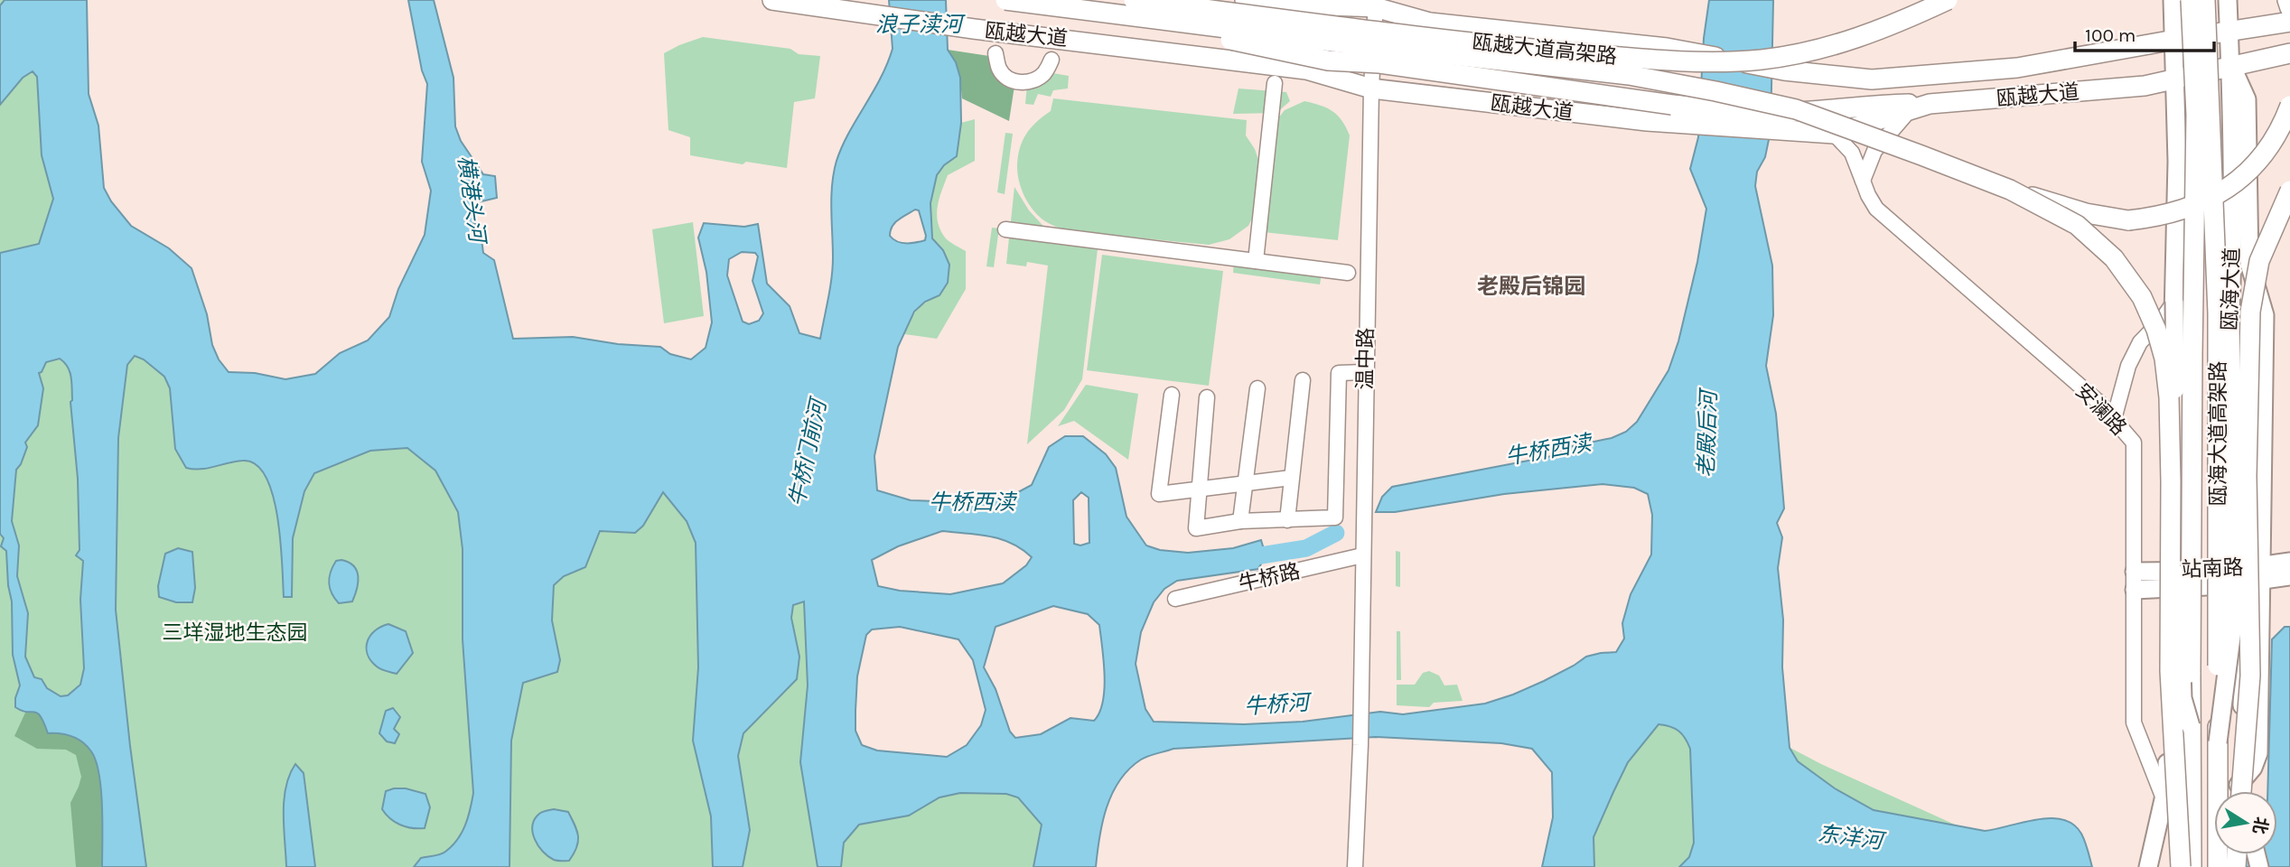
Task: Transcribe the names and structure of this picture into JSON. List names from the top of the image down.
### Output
{
  "streets": {
    "highway": ["瓯越大道", "瓯越大道高架路", "瓯海大道高架路"],
    "main road": ["瓯海大道", "站南路"],
    "street": ["温中路", "安澜路", "牛桥路"]
  },
  "crossings": [
    ["瓯越大道", "瓯海大道"],
    ["瓯越大道", "温中路"],
    ["瓯越大道", "安澜路"],
    ["瓯海大道", "站南路"],
    ["温中路", "牛桥路"],
    ["安澜路", "站南路"]
  ],
  "districts": ["老殿后锦园"],
  "water": [
    "浪子渎河",
    "横港头河",
    "老殿后河",
    "牛桥西渎",
    "牛桥门前河",
    "牛桥河",
    "东洋河"
  ],
  "parks": ["三垟湿地生态园"],
  "scale_bar": "100 m",
  "north": "right"
}
